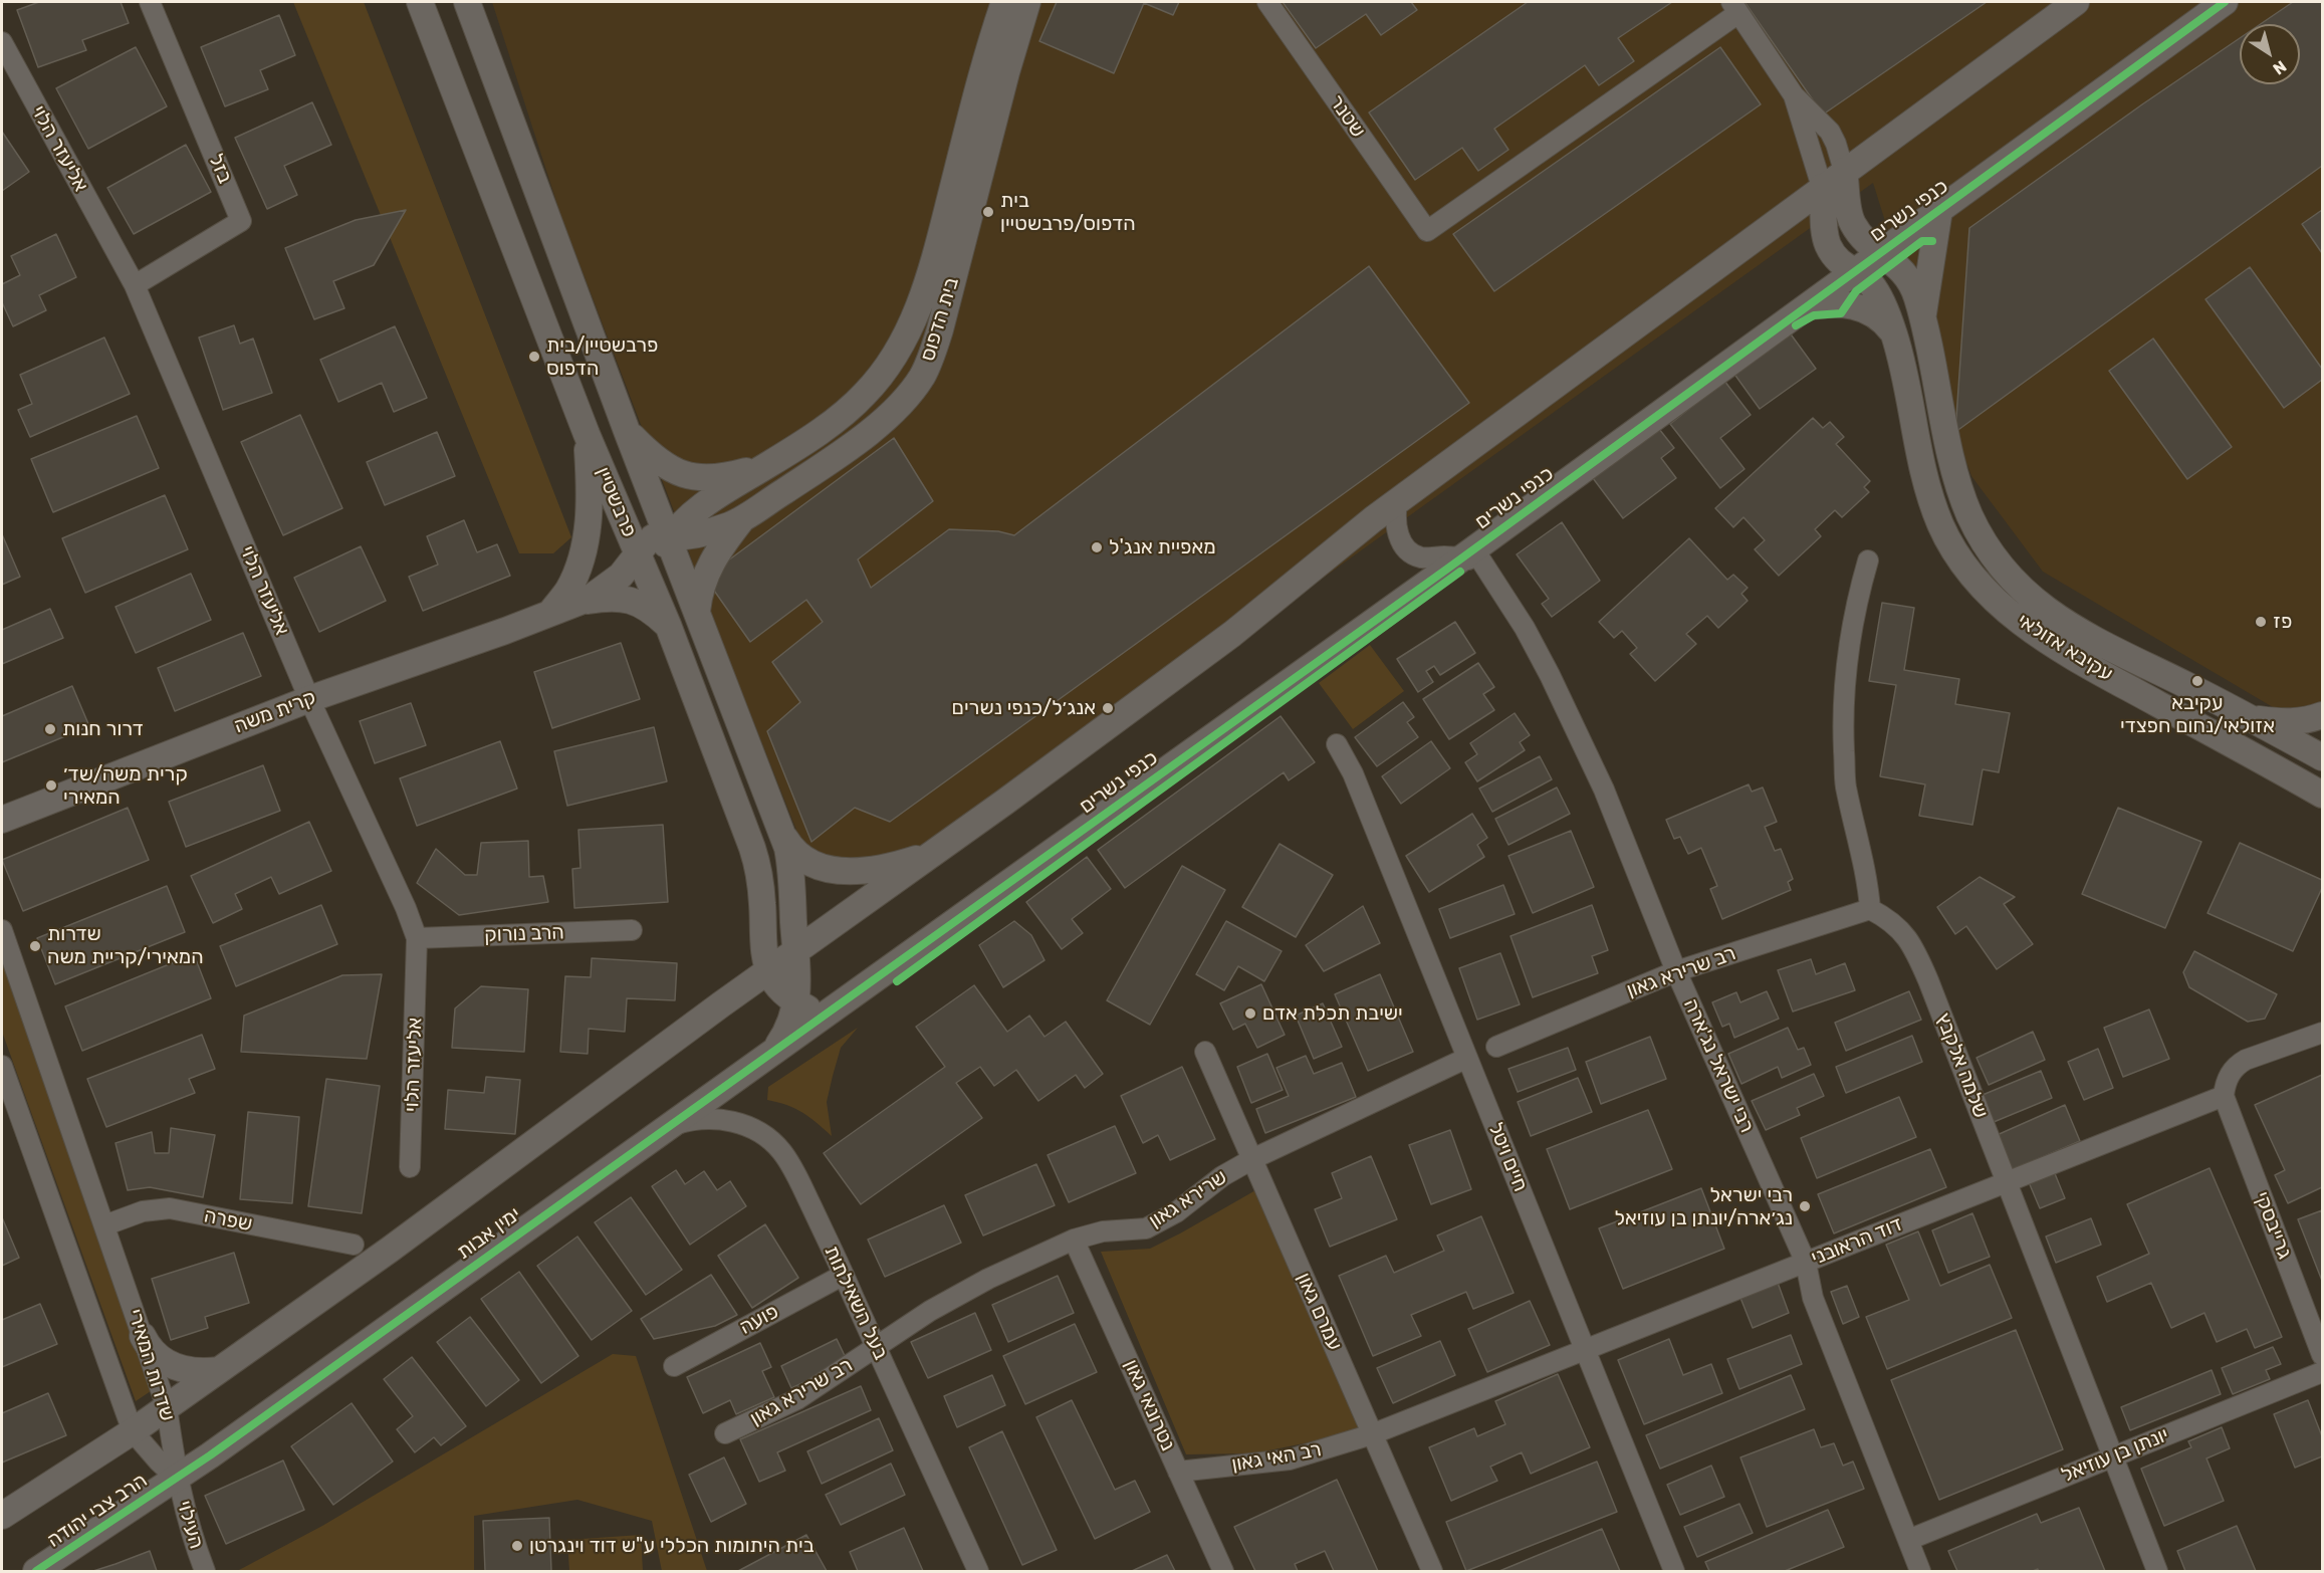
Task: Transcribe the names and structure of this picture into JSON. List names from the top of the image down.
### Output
{
  "streets": {
    "street": [
      "שטנר",
      "אליעזר הלוי",
      "בזל",
      "כנפי נשרים",
      "בית הדפוס",
      "פרבשטיין",
      "עקיבא אזולאי",
      "קרית משה",
      "הרב נורוק",
      "רב שרירא גאון",
      "רבי ישראל נג'ארה",
      "שלמה אלקבץ",
      "חיים ויטל",
      "שרירא גאון",
      "שפרה",
      "גרייבסקי",
      "ימין אבות",
      "דוד הראובני",
      "בעל השאילתות",
      "עמרם גאון",
      "פועה",
      "שדרות המאירי",
      "נטרונאי גאון",
      "יונתן בן עוזיאל",
      "רב האי גאון",
      "הרב צבי יהודה",
      "העילוי"
    ]
  },
  "crossings": [
    ["אליעזר הלוי", "בזל"],
    ["אליעזר הלוי", "קרית משה"],
    ["אליעזר הלוי", "הרב נורוק"],
    ["כנפי נשרים", "פרבשטיין"],
    ["כנפי נשרים", "עקיבא אזולאי"],
    ["כנפי נשרים", "רבי ישראל נג'ארה"],
    ["כנפי נשרים", "ימין אבות"],
    ["בית הדפוס", "פרבשטיין"],
    ["בית הדפוס", "קרית משה"],
    ["פרבשטיין", "קרית משה"],
    ["פרבשטיין", "ימין אבות"],
    ["רב שרירא גאון", "רבי ישראל נג'ארה"],
    ["רב שרירא גאון", "שלמה אלקבץ"],
    ["רב שרירא גאון", "שרירא גאון"],
    ["רב שרירא גאון", "בעל השאילתות"],
    ["רבי ישראל נג'ארה", "דוד הראובני"],
    ["רבי ישראל נג'ארה", "יונתן בן עוזיאל"],
    ["שלמה אלקבץ", "דוד הראובני"],
    ["שלמה אלקבץ", "יונתן בן עוזיאל"],
    ["חיים ויטל", "שרירא גאון"],
    ["חיים ויטל", "דוד הראובני"],
    ["שרירא גאון", "בעל השאילתות"],
    ["שרירא גאון", "עמרם גאון"],
    ["שרירא גאון", "נטרונאי גאון"],
    ["שפרה", "שדרות המאירי"],
    ["גרייבסקי", "דוד הראובני"],
    ["ימין אבות", "בעל השאילתות"],
    ["ימין אבות", "שדרות המאירי"],
    ["ימין אבות", "הרב צבי יהודה"],
    ["ימין אבות", "העילוי"],
    ["דוד הראובני", "עמרם גאון"],
    ["דוד הראובני", "רב האי גאון"],
    ["בעל השאילתות", "פועה"],
    ["עמרם גאון", "רב האי גאון"],
    ["שדרות המאירי", "הרב צבי יהודה"],
    ["שדרות המאירי", "העילוי"],
    ["נטרונאי גאון", "רב האי גאון"],
    ["הרב צבי יהודה", "העילוי"]
  ],
  "places": [
    "בית הדפוס/פרבשטיין",
    "פרבשטיין/בית הדפוס",
    "מאפיית אנג'ל",
    "פז",
    "עקיבא אזולאי/נחום חפצדי",
    "אנג׳ל/כנפי נשרים",
    "דרור חנות",
    "קרית משה/שד׳ המאירי",
    "שדרות המאירי/קריית משה",
    "ישיבת תכלת אדם",
    "רבי ישראל נג׳ארה/יונתן בן עוזיאל",
    "בית היתומות הכללי ע\"ש דוד וינגרטן"
  ],
  "north": "bottom right"
}
